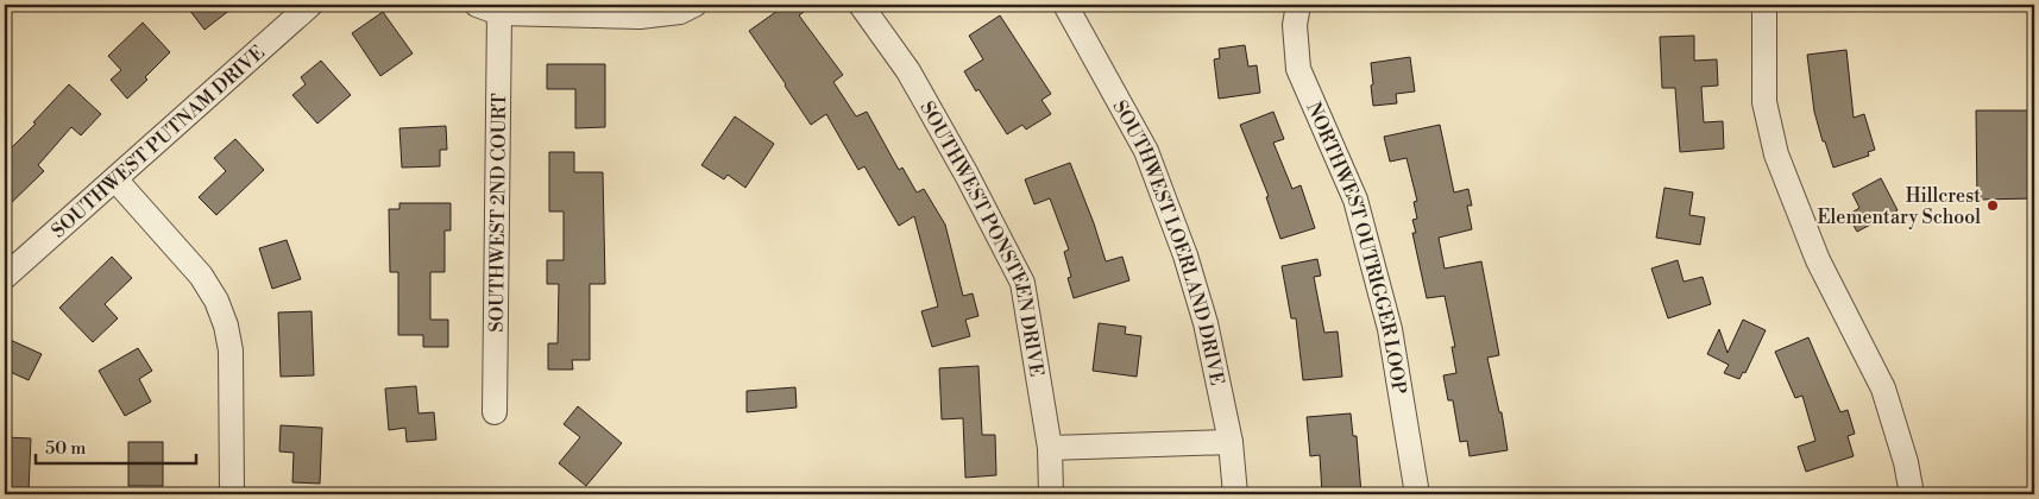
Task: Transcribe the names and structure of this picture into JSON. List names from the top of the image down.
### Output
{
  "streets": {
    "street": [
      "SOUTHWEST PUTNAM DRIVE",
      "SOUTHWEST 2ND COURT",
      "SOUTHWEST PONSTEEN DRIVE",
      "SOUTHWEST LOERLAND DRIVE",
      "NORTHWEST OUTRIGGER LOOP"
    ]
  },
  "places": ["Hillcrest Elementary School"],
  "scale_bar": "50 m"
}
